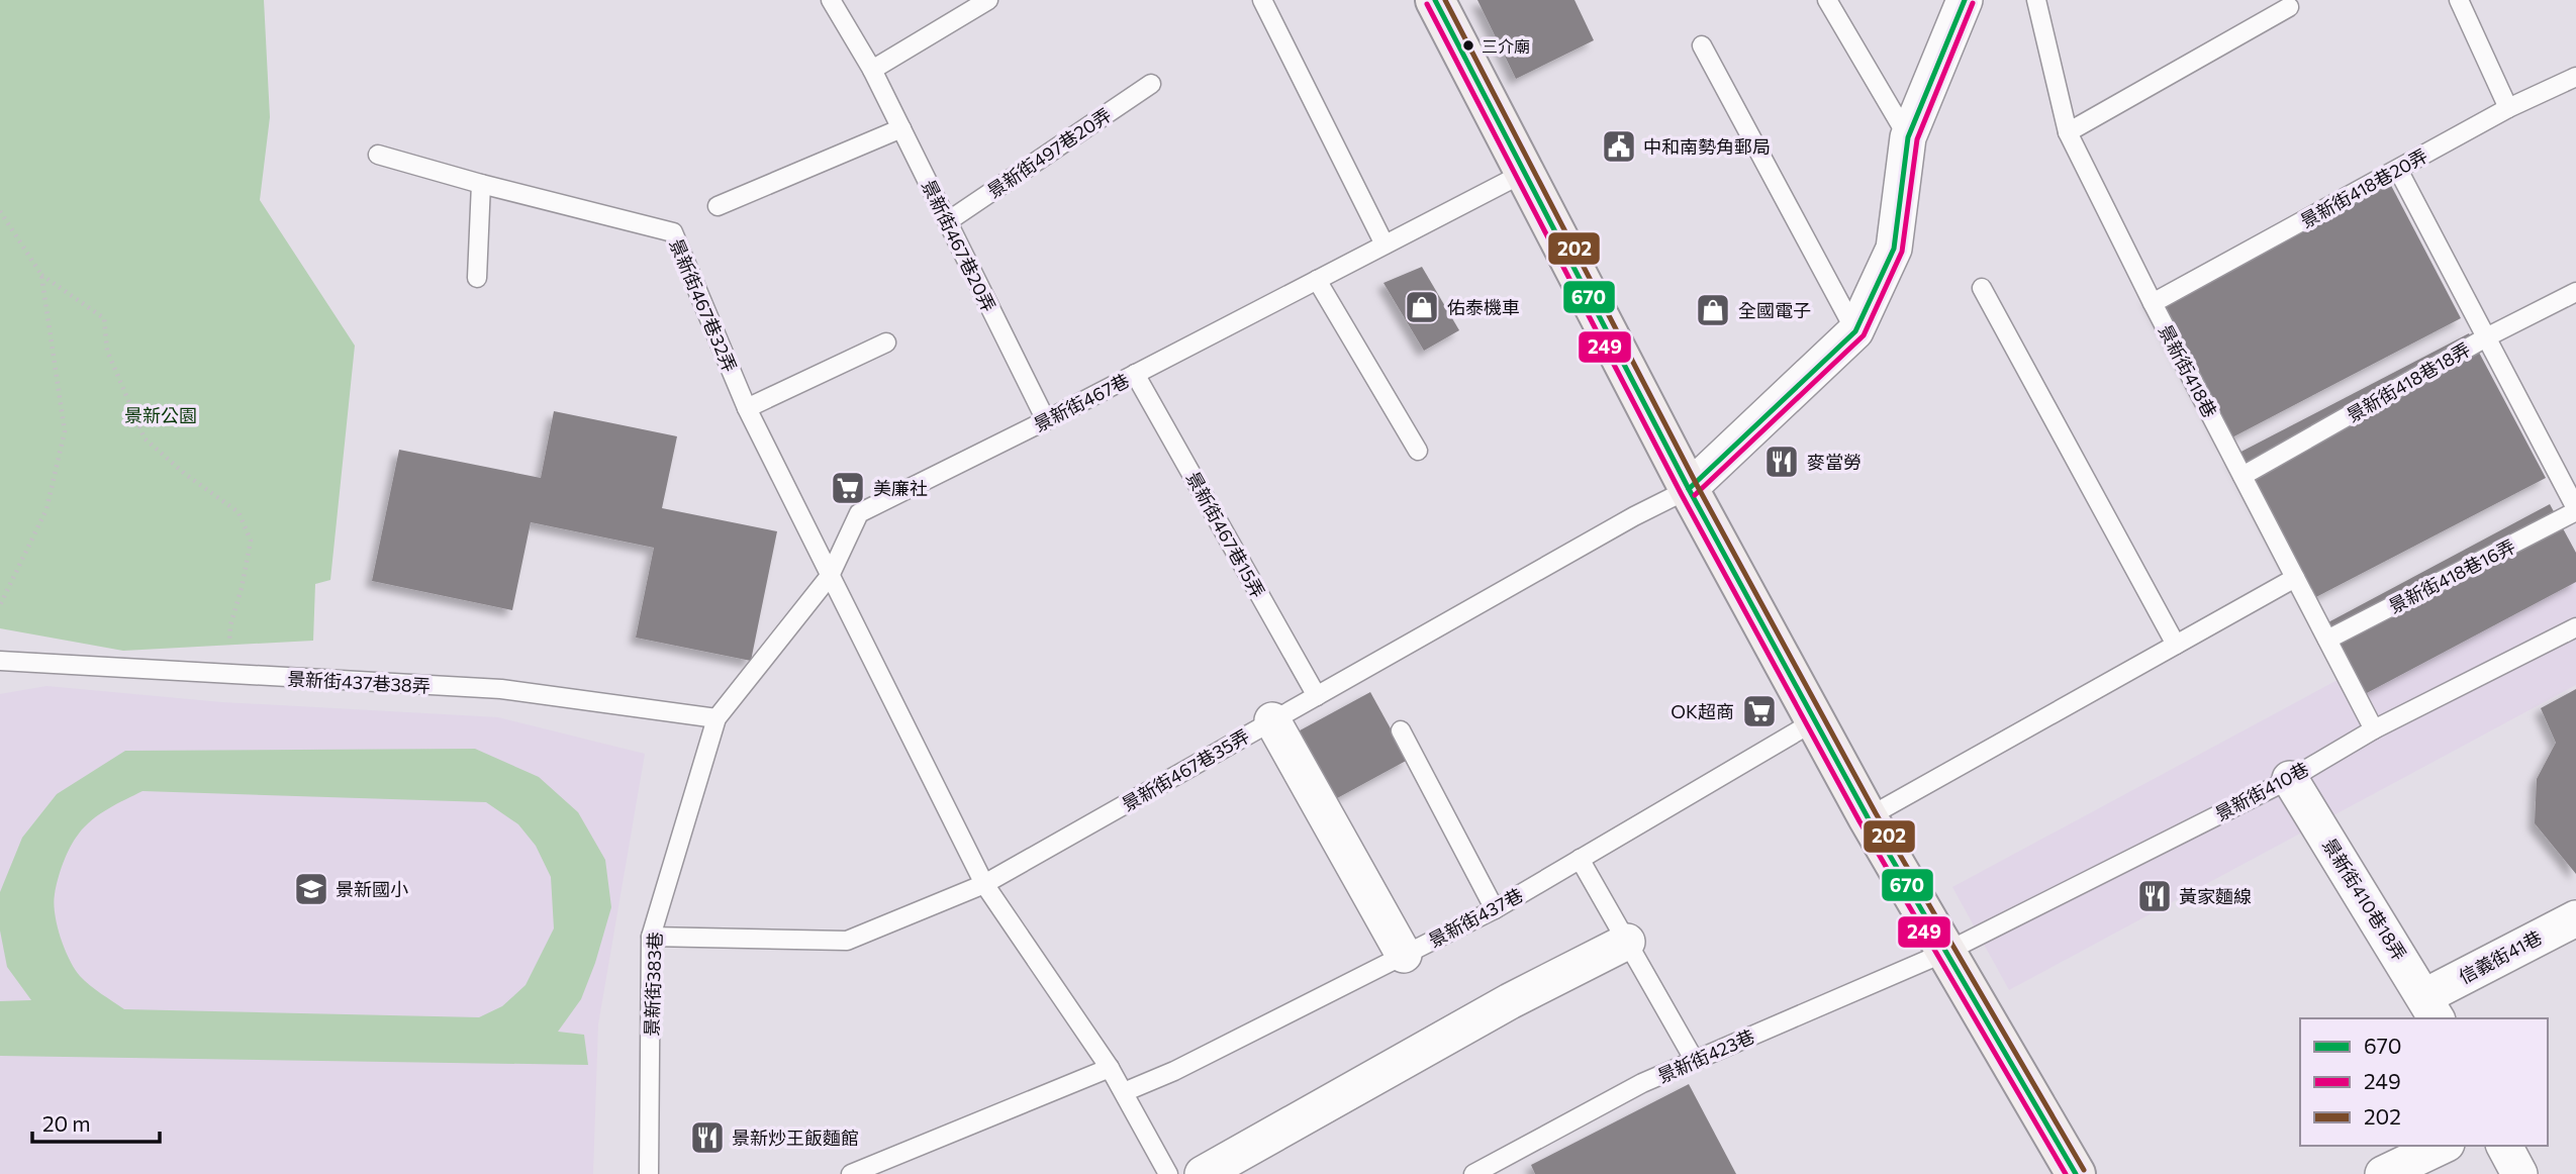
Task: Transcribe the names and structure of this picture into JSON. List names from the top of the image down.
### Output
{
  "streets": {
    "street": ["景新街410巷18弄", "信義街41巷"],
    "lane": [
      "景新街497巷20弄",
      "景新街418巷20弄",
      "景新街467巷20弄",
      "景新街467巷32弄",
      "景新街418巷",
      "景新街418巷18弄",
      "景新街467巷",
      "景新街467巷15弄",
      "景新街418巷16弄",
      "景新街437巷38弄",
      "景新街467巷35弄",
      "景新街410巷",
      "景新街437巷",
      "景新街383巷",
      "景新街423巷"
    ]
  },
  "crossings": [
    ["景新街497巷20弄", "景新街467巷20弄"],
    ["景新街418巷20弄", "景新街418巷"],
    ["景新街467巷20弄", "景新街467巷"],
    ["景新街467巷32弄", "景新街467巷"],
    ["景新街467巷32弄", "景新街467巷35弄"],
    ["景新街467巷32弄", "景新街437巷"],
    ["景新街418巷", "景新街418巷18弄"],
    ["景新街418巷", "景新街418巷16弄"],
    ["景新街418巷", "景新街410巷"],
    ["景新街467巷", "景新街467巷15弄"],
    ["景新街467巷", "景新街437巷38弄"],
    ["景新街467巷", "景新街383巷"],
    ["景新街467巷15弄", "景新街467巷35弄"],
    ["景新街437巷38弄", "景新街383巷"],
    ["景新街467巷35弄", "景新街383巷"],
    ["景新街410巷", "景新街410巷18弄"],
    ["景新街410巷", "景新街423巷"],
    ["景新街410巷18弄", "信義街41巷"]
  ],
  "parks": ["景新公園"],
  "places": {
    "other": ["三介廟"],
    "public building": ["中和南勢角郵局"],
    "shop": ["佑泰機車", "全國電子"],
    "restaurant": ["麥當勞", "黃家麵線", "景新炒王飯麵館"],
    "supermarket": ["美廉社", "OK超商"],
    "school or university": ["景新國小"]
  },
  "lines": ["transit line 670", "transit line 202", "transit line 249"],
  "legend": ["670", "249", "202"],
  "scale_bar": "20 m"
}
